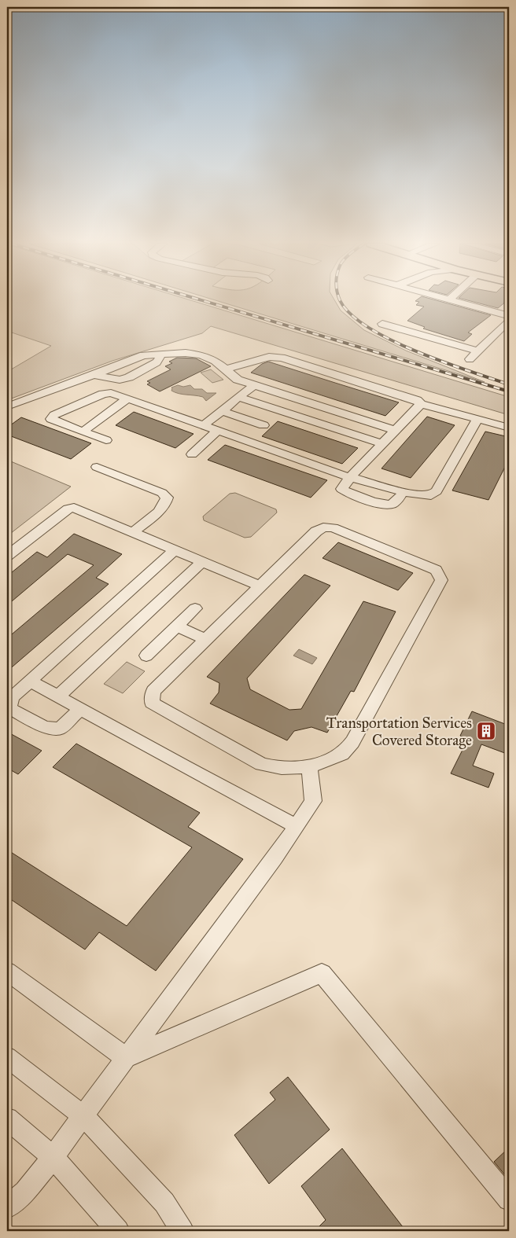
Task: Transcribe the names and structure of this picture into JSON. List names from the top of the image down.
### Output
{
  "places": {
    "building": ["Transportation Services Covered Storage"]
  }
}
